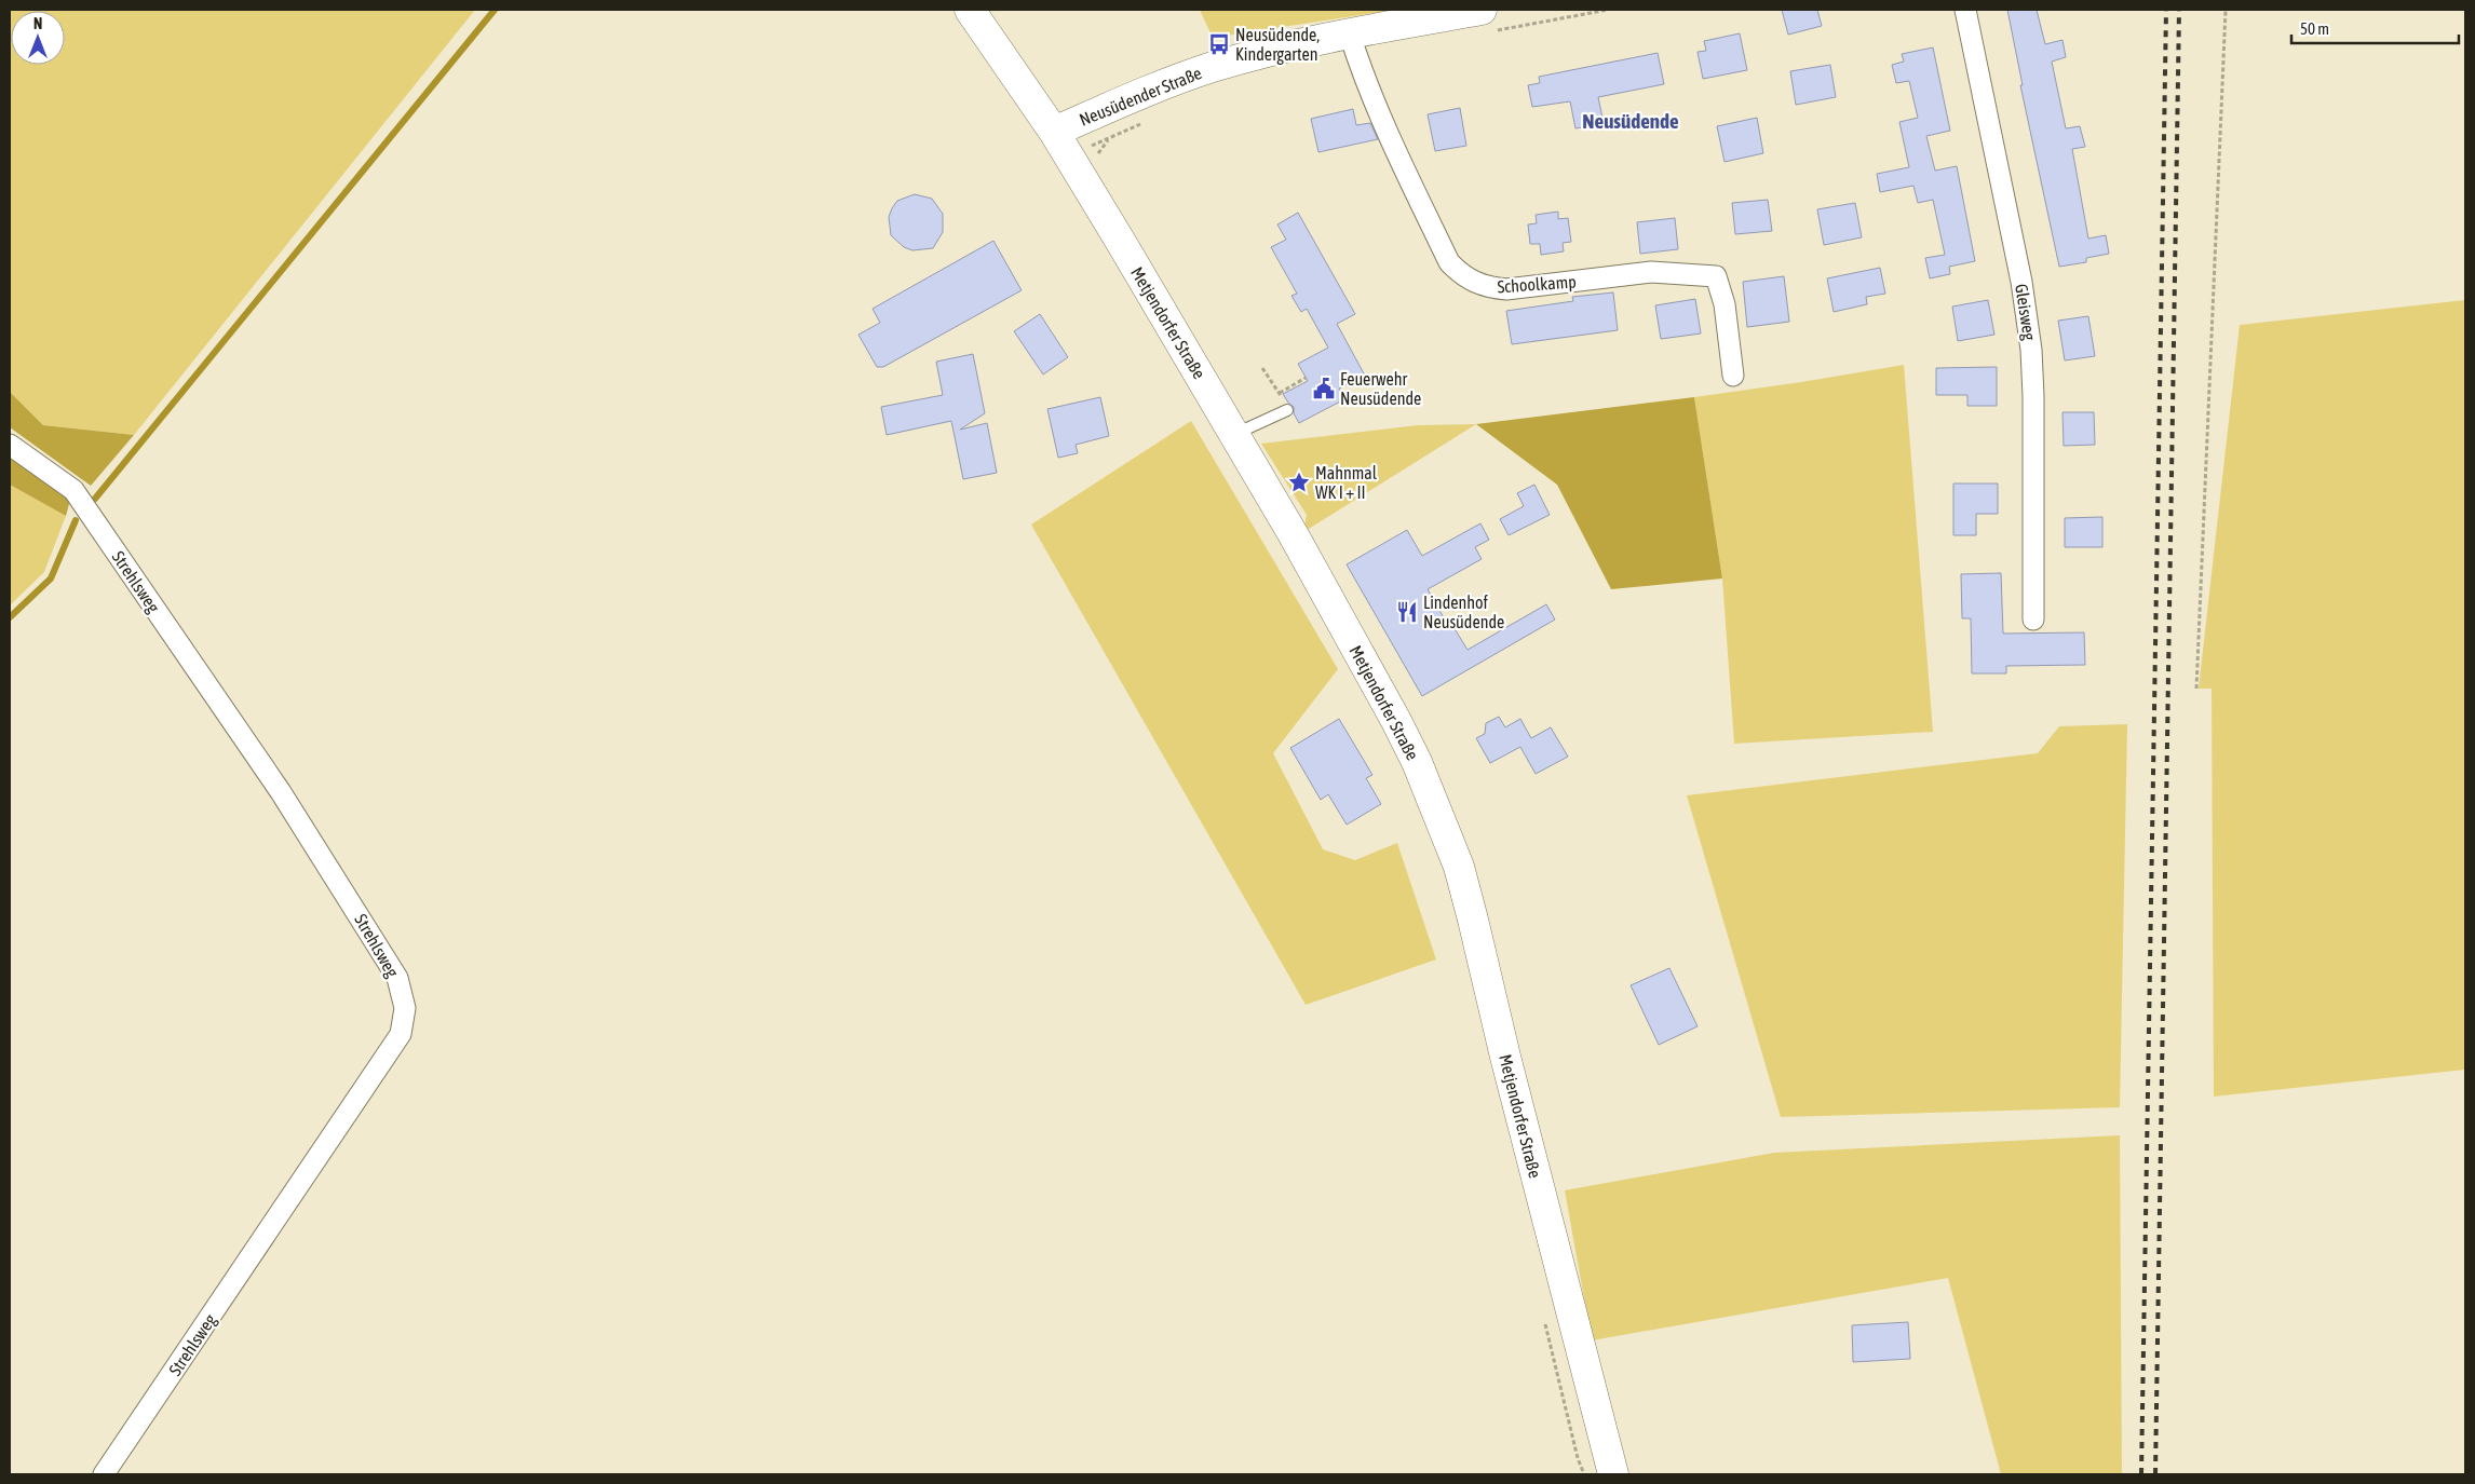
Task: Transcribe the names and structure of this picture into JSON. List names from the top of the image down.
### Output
{
  "streets": {
    "street": [
      "Neusüdender Straße",
      "Schoolkamp",
      "Gleisweg",
      "Metjendorfer Straße",
      "Strehlsweg"
    ]
  },
  "crossings": [
    ["Neusüdender Straße", "Schoolkamp"],
    ["Neusüdender Straße", "Metjendorfer Straße"]
  ],
  "districts": ["Neusüdende"],
  "places": {
    "bus stop": ["Neusüdende, Kindergarten"],
    "public building": ["Feuerwehr Neusüdende"],
    "place": ["Mahnmal WK I + II"],
    "restaurant": ["Lindenhof Neusüdende"]
  },
  "scale_bar": "50 m",
  "north": "top"
}
